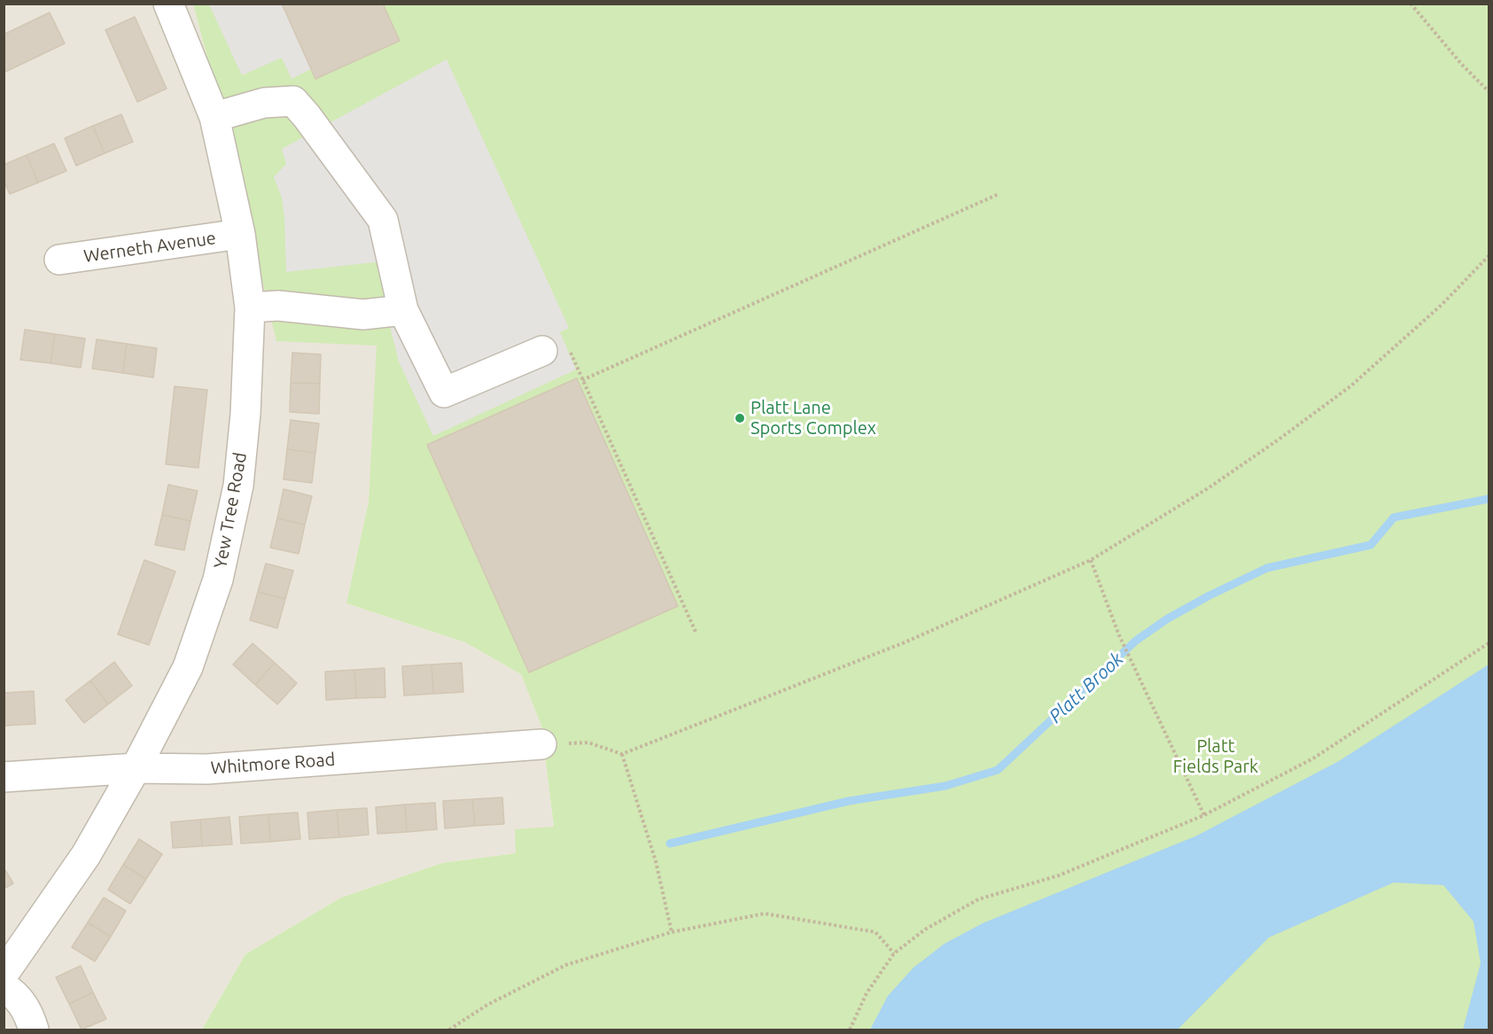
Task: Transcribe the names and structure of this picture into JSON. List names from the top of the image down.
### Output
{
  "streets": {
    "street": ["Werneth Avenue", "Yew Tree Road", "Whitmore Road"]
  },
  "crossings": [
    ["Werneth Avenue", "Yew Tree Road"],
    ["Yew Tree Road", "Whitmore Road"]
  ],
  "water": ["Platt Brook"],
  "parks": ["Platt Fields Park"],
  "places": ["Platt Lane Sports Complex"]
}
